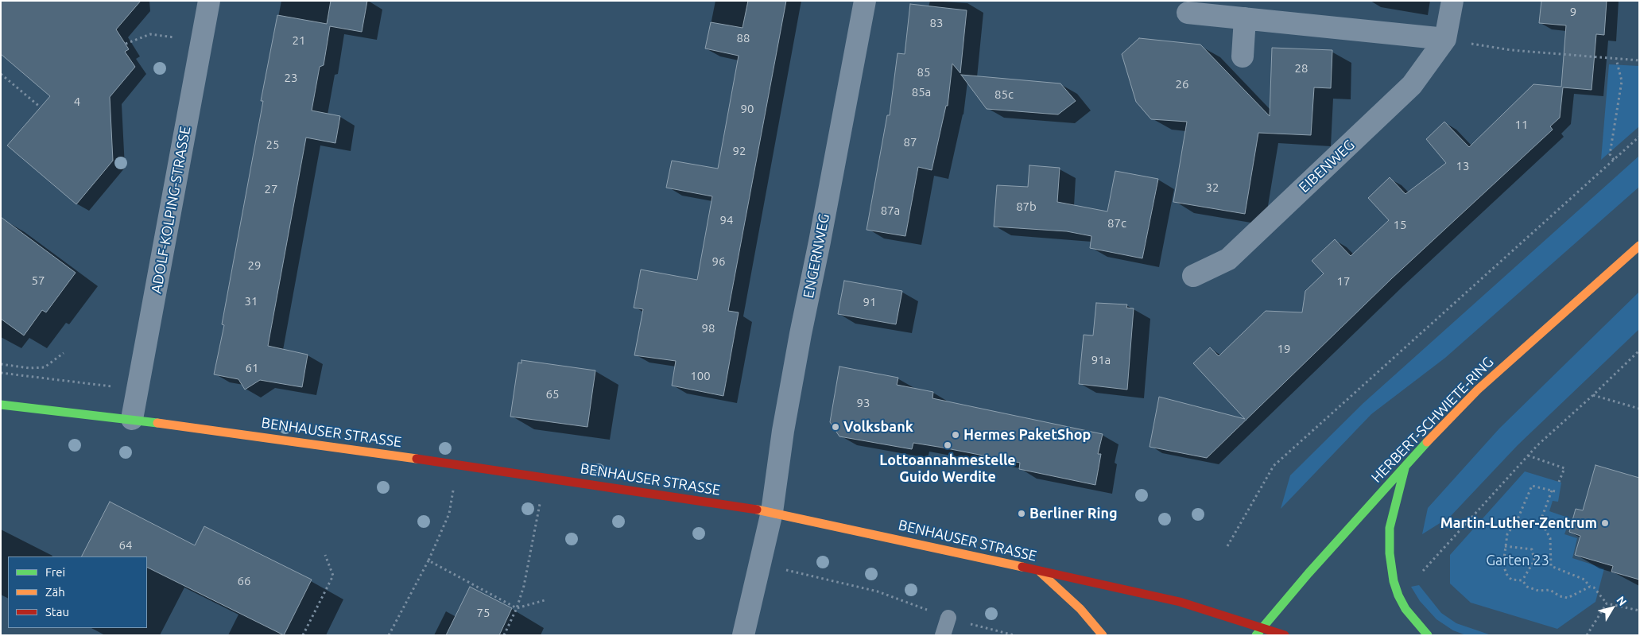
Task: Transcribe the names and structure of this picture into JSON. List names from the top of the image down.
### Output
{
  "streets": {
    "main road": ["HERBERT-SCHWIETE-RING", "BENHAUSER STRASSE"],
    "street": ["EIBENWEG", "ADOLF-KOLPING-STRASSE", "ENGERNWEG"]
  },
  "crossings": [
    ["ADOLF-KOLPING-STRASSE", "BENHAUSER STRASSE"],
    ["ENGERNWEG", "BENHAUSER STRASSE"],
    ["HERBERT-SCHWIETE-RING", "BENHAUSER STRASSE"]
  ],
  "parks": ["Garten 23"],
  "places": [
    "Volksbank",
    "Hermes PaketShop",
    "Lottoannahmestelle Guido Werdite",
    "Berliner Ring",
    "Martin-Luther-Zentrum"
  ],
  "house_numbers": [
    "9",
    "83",
    "88",
    "21",
    "28",
    "85",
    "23",
    "26",
    "85a",
    "85c",
    "4",
    "90",
    "11",
    "87",
    "25",
    "92",
    "13",
    "32",
    "27",
    "87b",
    "87a",
    "94",
    "87c",
    "15",
    "96",
    "29",
    "57",
    "17",
    "31",
    "91",
    "98",
    "19",
    "91a",
    "61",
    "100",
    "65",
    "93",
    "64",
    "66",
    "75"
  ],
  "legend": ["Frei", "Zäh", "Stau"],
  "north": "top right"
}
